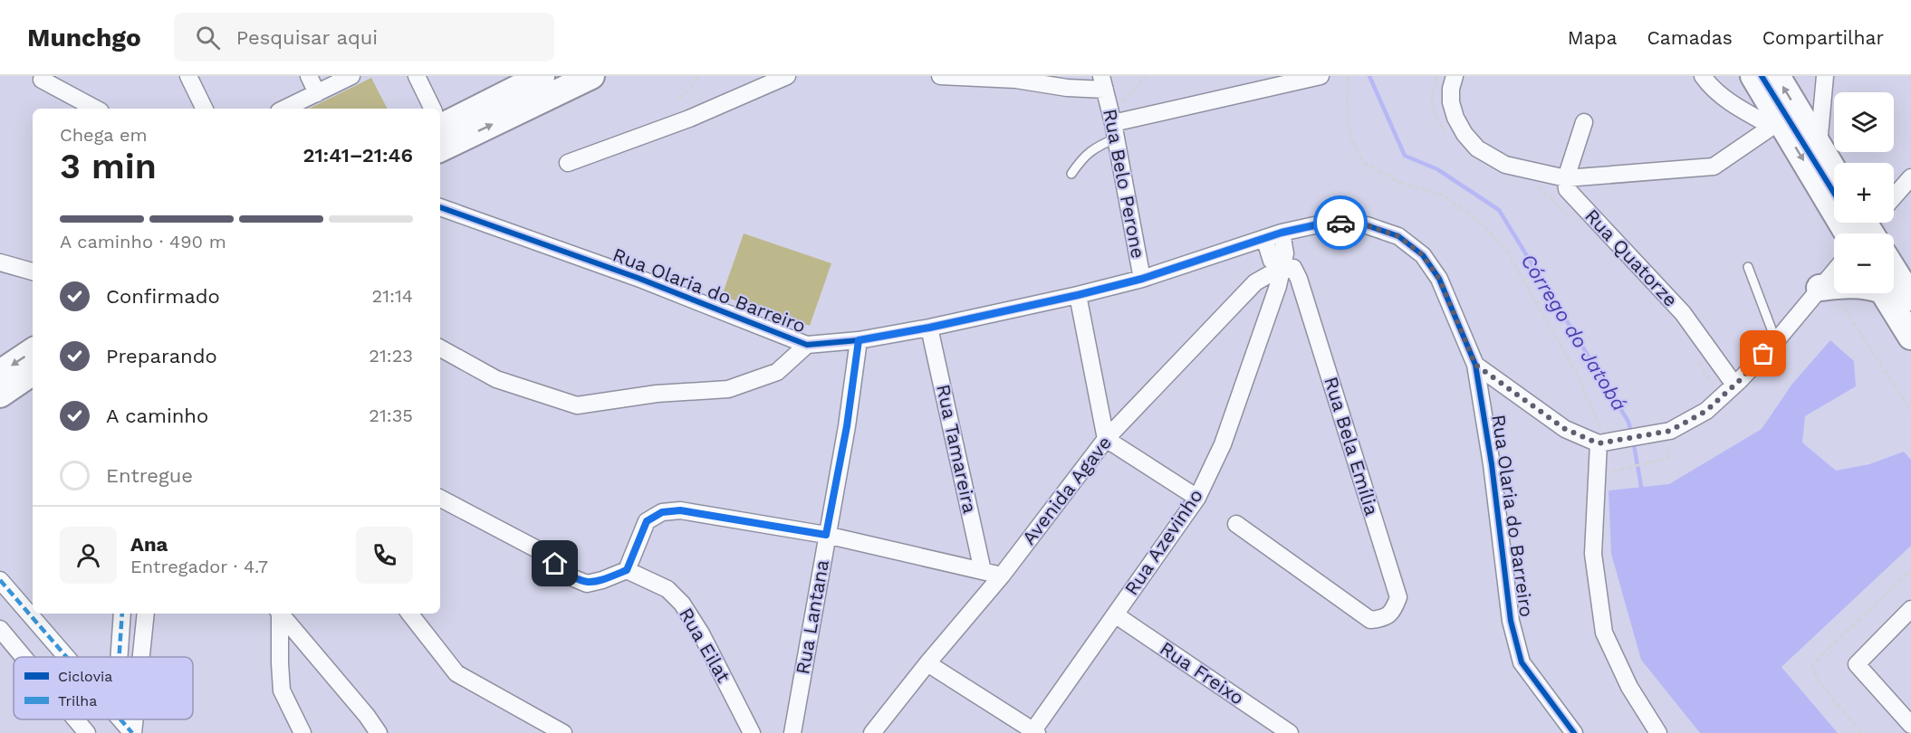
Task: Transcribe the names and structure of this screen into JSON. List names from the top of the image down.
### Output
{
  "streets": {
    "street": [
      "Rua Belo Perone",
      "Rua Quatorze",
      "Rua Olaria do Barreiro",
      "Rua Bela Emília",
      "Rua Tamareira",
      "Avenida Agave",
      "Rua Azevinho",
      "Rua Lantana",
      "Rua Eilat",
      "Rua Freixo"
    ]
  },
  "crossings": [
    ["Rua Belo Perone", "Rua Olaria do Barreiro"],
    ["Rua Olaria do Barreiro", "Rua Tamareira"],
    ["Rua Olaria do Barreiro", "Rua Azevinho"],
    ["Rua Olaria do Barreiro", "Rua Lantana"],
    ["Rua Bela Emília", "Avenida Agave"],
    ["Rua Bela Emília", "Rua Azevinho"],
    ["Avenida Agave", "Rua Azevinho"],
    ["Rua Azevinho", "Rua Freixo"]
  ],
  "water": ["Córrego do Jatobá"],
  "legend": ["Ciclovia", "Trilha"],
  "page": {
    "header": "Munchgo",
    "search": "Pesquisar aqui",
    "nav": ["Mapa", "Camadas", "Compartilhar"],
    "map_buttons": ["+", "−"],
    "heading": ["3 min", "Chega em", "21:41–21:46"],
    "panel": ["Ana", "Entregador · 4.7"],
    "bar": "A caminho · 490 m",
    "list": [
      ["Confirmado", "21:14"],
      ["Preparando", "21:23"],
      ["A caminho", "21:35"],
      "Entregue"
    ]
  }
}
